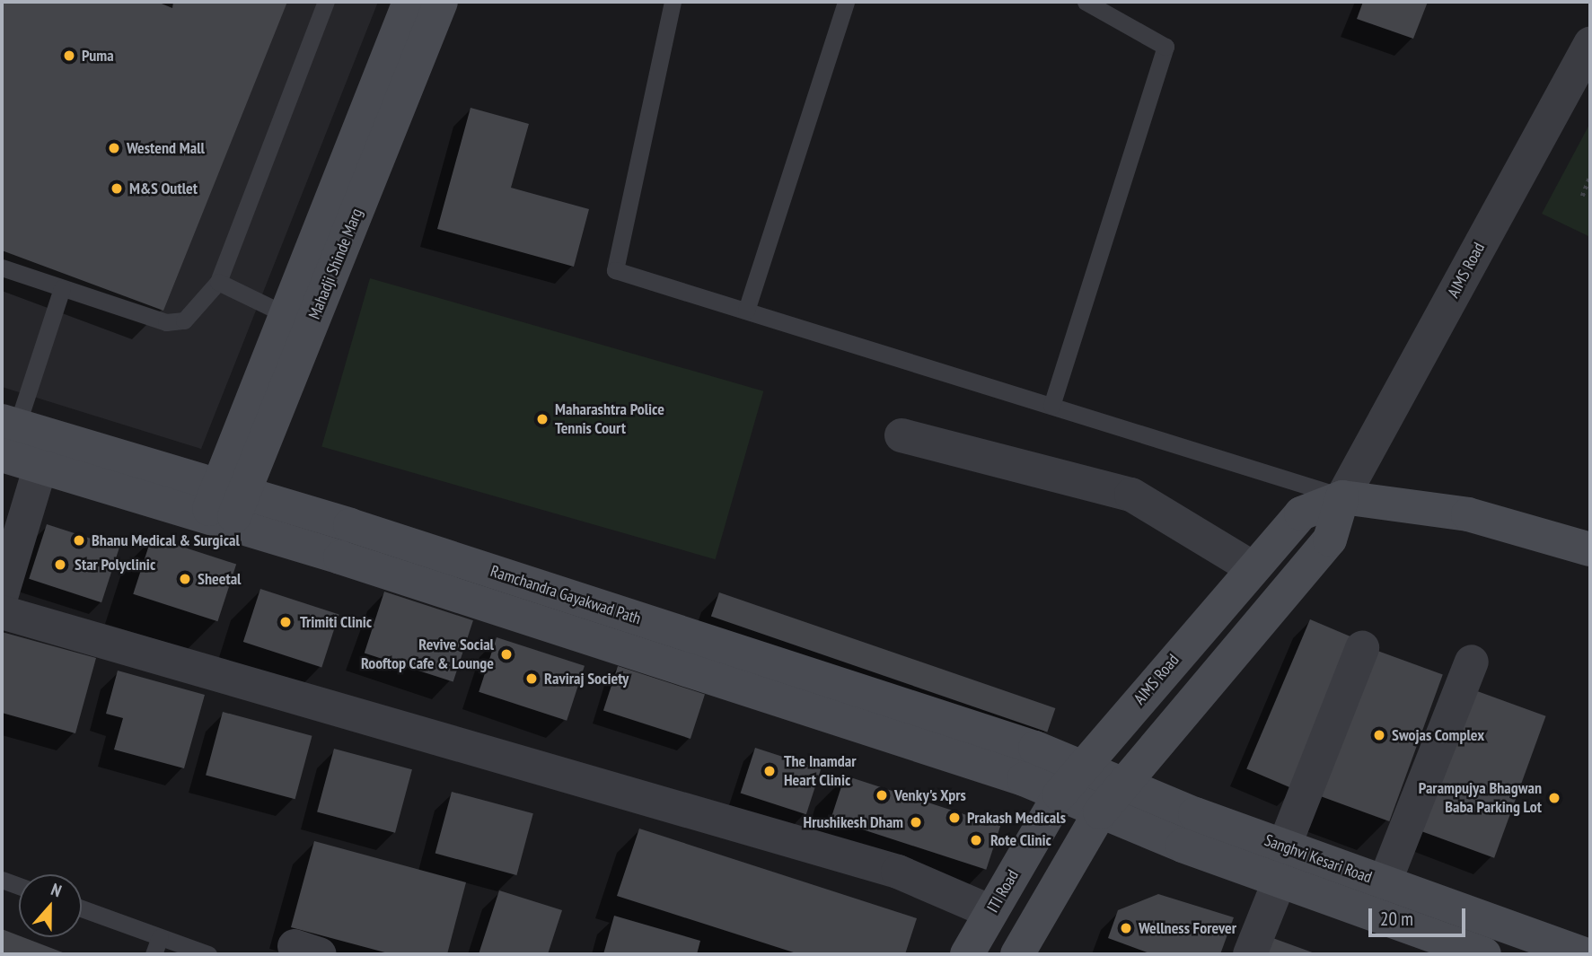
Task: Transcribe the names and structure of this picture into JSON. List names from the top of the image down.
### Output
{
  "streets": {
    "main road": [
      "Mahadji Shinde Marg",
      "AIMS Road",
      "Ramchandra Gayakwad Path",
      "Sanghvi Kesari Road",
      "ITI Road"
    ]
  },
  "crossings": [
    ["Mahadji Shinde Marg", "Ramchandra Gayakwad Path"],
    ["AIMS Road", "Ramchandra Gayakwad Path"],
    ["AIMS Road", "Sanghvi Kesari Road"],
    ["AIMS Road", "ITI Road"],
    ["Ramchandra Gayakwad Path", "Sanghvi Kesari Road"],
    ["Ramchandra Gayakwad Path", "ITI Road"]
  ],
  "places": [
    "Puma",
    "Westend Mall",
    "M&S Outlet",
    "Maharashtra Police Tennis Court",
    "Bhanu Medical & Surgical",
    "Star Polyclinic",
    "Sheetal",
    "Trimiti Clinic",
    "Revive Social Rooftop Cafe & Lounge",
    "Raviraj Society",
    "Swojas Complex",
    "The Inamdar Heart Clinic",
    "Venky's Xprs",
    "Parampujya Bhagwan Baba Parking Lot",
    "Prakash Medicals",
    "Hrushikesh Dham",
    "Rote Clinic",
    "Wellness Forever"
  ],
  "scale_bar": "20 m",
  "north": "top"
}
